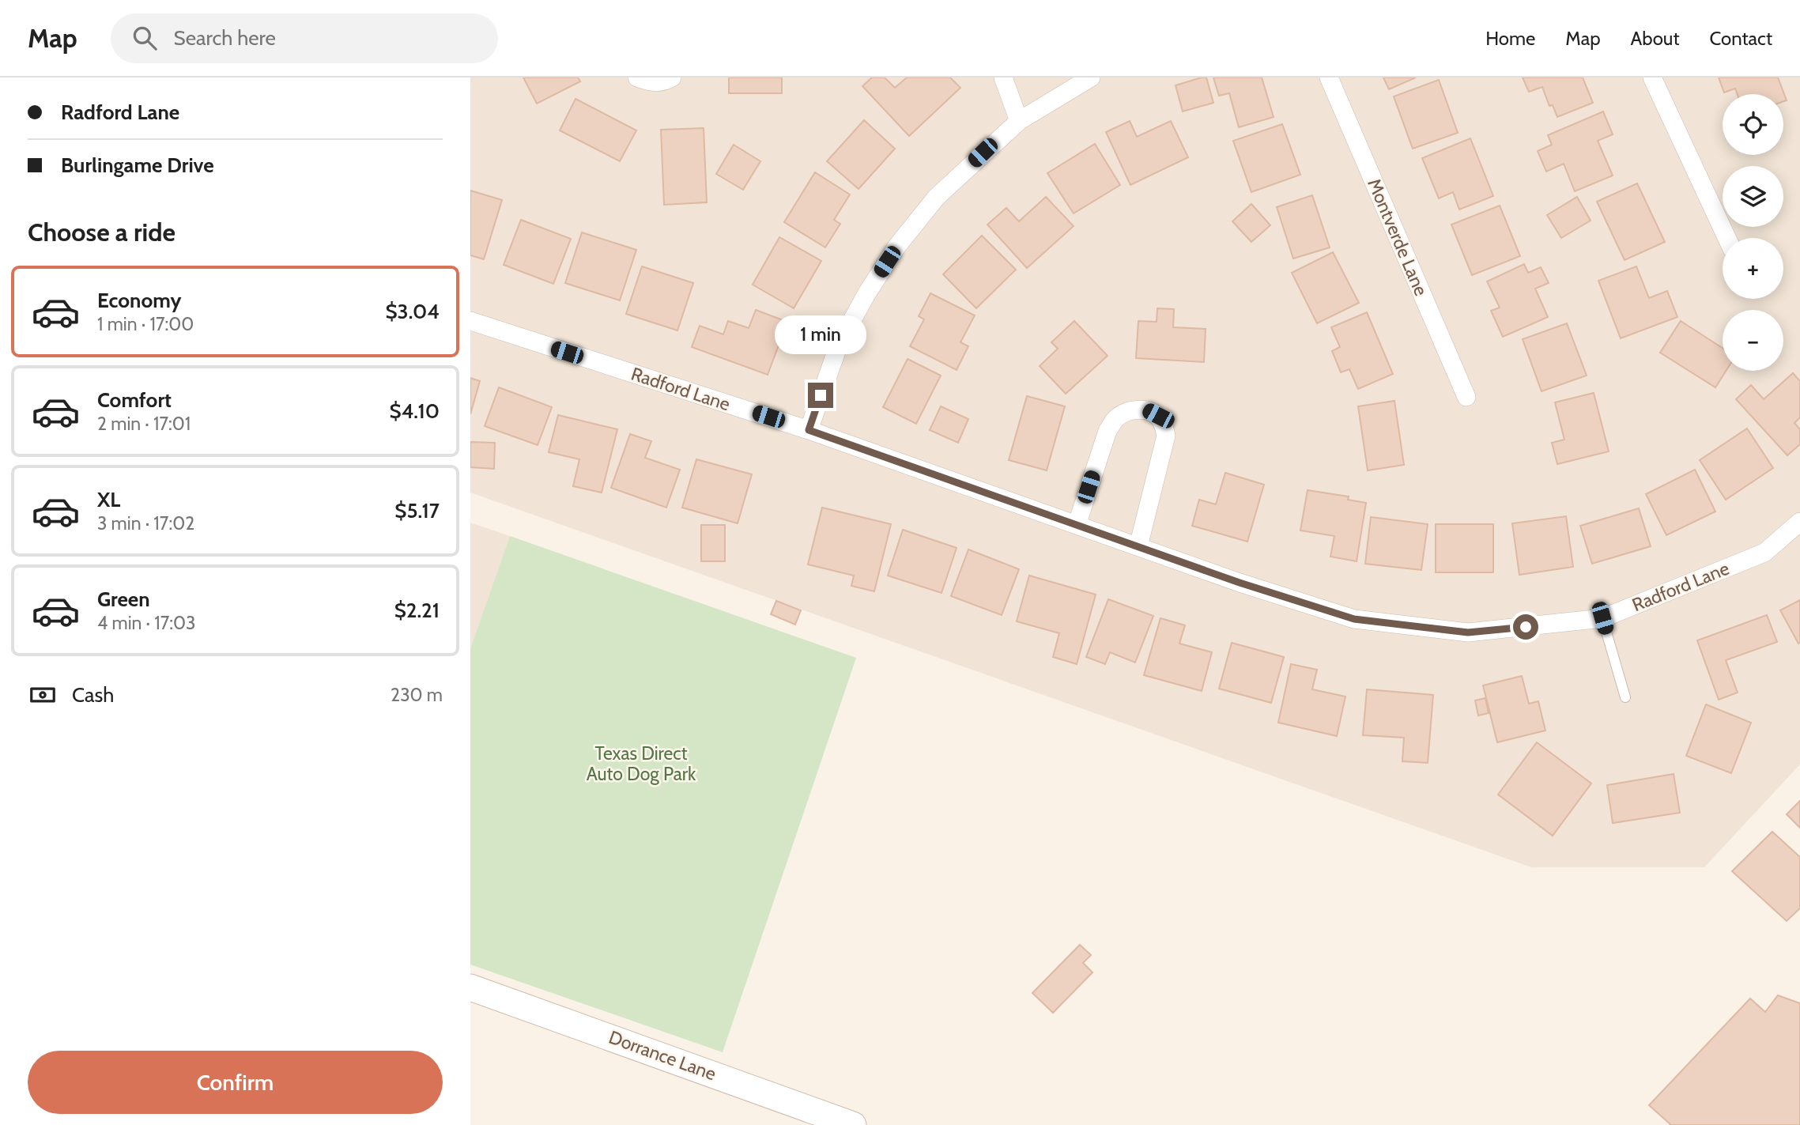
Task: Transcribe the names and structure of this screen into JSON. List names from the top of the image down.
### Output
{
  "streets": {
    "street": ["Montverde Lane", "Radford Lane", "Dorrance Lane"]
  },
  "parks": ["Texas Direct Auto Dog Park"],
  "page": {
    "header": "Map",
    "search": "Search here",
    "nav": [
      "Home",
      "Map",
      "About",
      "Contact"
    ],
    "banner": ["Radford Lane", "Burlingame Drive"],
    "map_buttons": ["+", "−"],
    "heading": "Choose a ride",
    "list": [
      {
        "name": "Economy",
        "note": "1 min · 17:00",
        "value": "$3.04"
      },
      {
        "name": "Comfort",
        "note": "2 min · 17:01",
        "value": "$4.10"
      },
      {
        "name": "XL",
        "note": "3 min · 17:02",
        "value": "$5.17"
      },
      {
        "name": "Green",
        "note": "4 min · 17:03",
        "value": "$2.21"
      }
    ],
    "bubble": "1 min",
    "pay": ["Cash", "230 m"],
    "buttons": "Confirm"
  }
}
